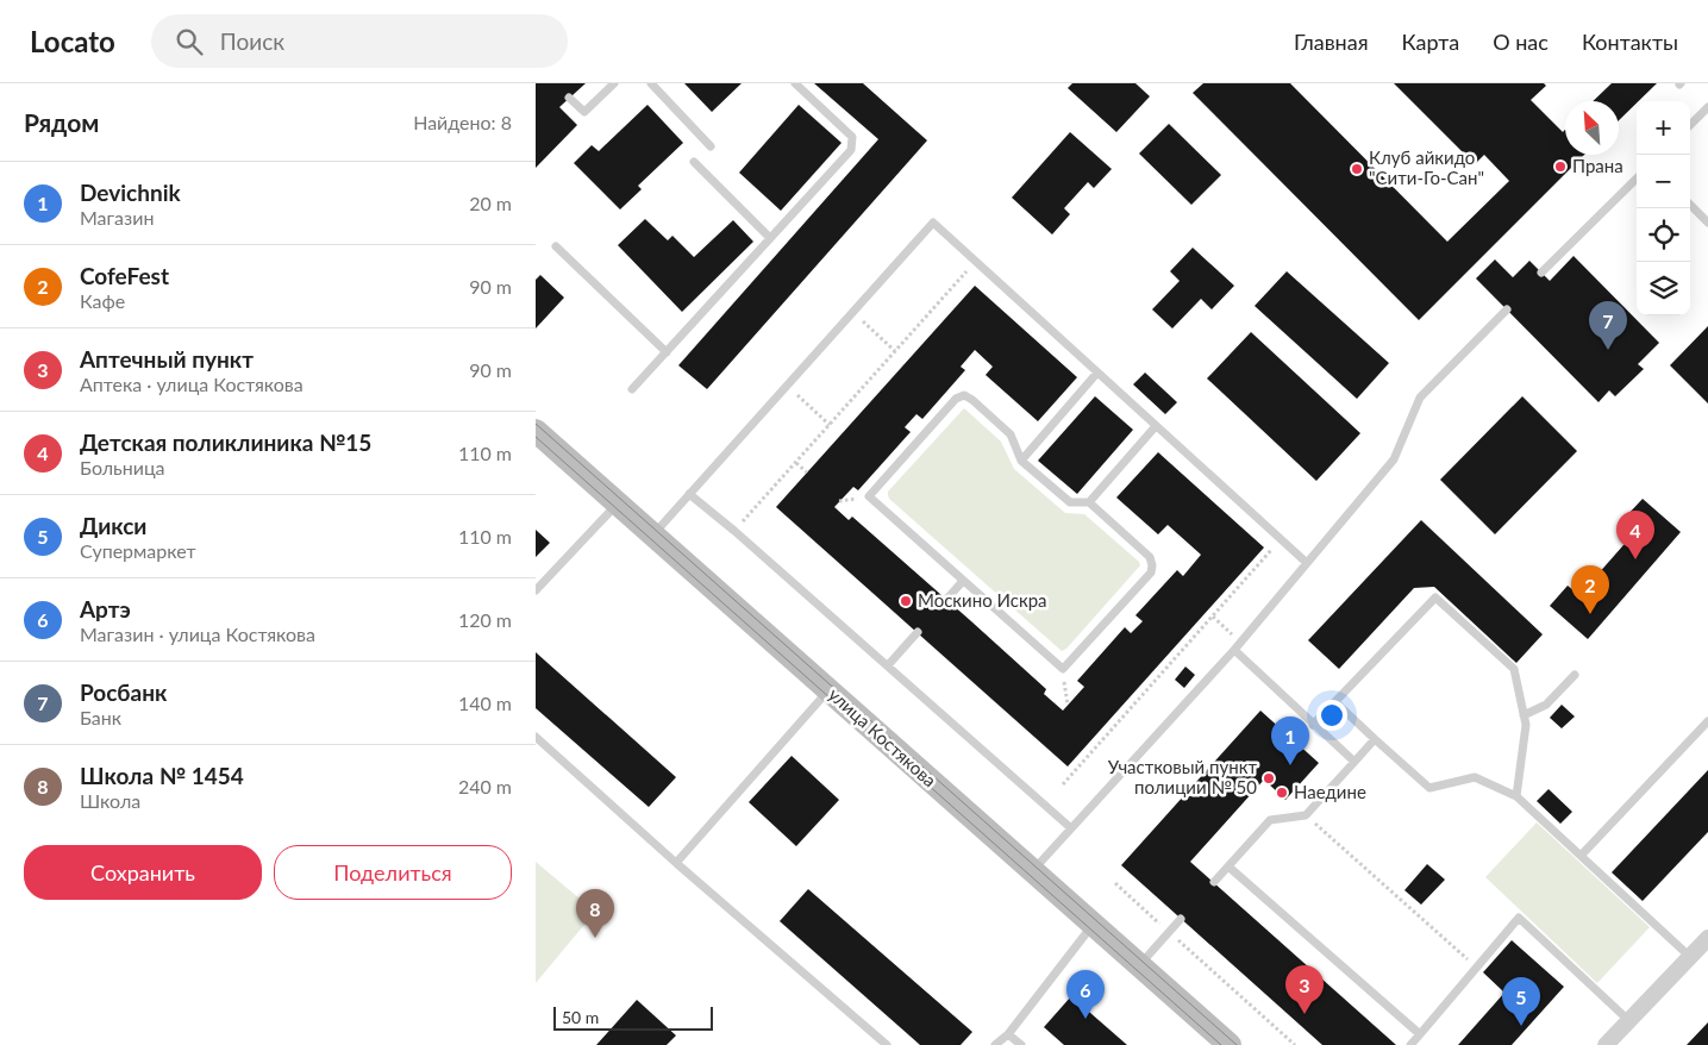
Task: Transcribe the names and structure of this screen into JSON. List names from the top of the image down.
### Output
{
  "streets": {
    "street": ["улица Костякова"]
  },
  "places": [
    "Прана",
    "Клуб айкидо \"Сити-Го-Сан\"",
    "Москино Искра",
    "Участковый пункт полиции № 50",
    "Наедине"
  ],
  "scale_bar": "50 m",
  "north": "top left",
  "page": {
    "header": "Locato",
    "search": "Поиск",
    "nav": [
      "Главная",
      "Карта",
      "О нас",
      "Контакты"
    ],
    "heading": ["Рядом", "Найдено: 8"],
    "map_buttons": ["+", "−"],
    "list": [
      {
        "mark": "1",
        "name": "Devichnik",
        "note": "Магазин",
        "value": "20 m"
      },
      {
        "mark": "2",
        "name": "CofeFest",
        "note": "Кафе",
        "value": "90 m"
      },
      {
        "mark": "3",
        "name": "Аптечный пункт",
        "note": "Аптека · улица Костякова",
        "value": "90 m"
      },
      {
        "mark": "4",
        "name": "Детская поликлиника №15",
        "note": "Больница",
        "value": "110 m"
      },
      {
        "mark": "5",
        "name": "Дикси",
        "note": "Супермаркет",
        "value": "110 m"
      },
      {
        "mark": "6",
        "name": "Артэ",
        "note": "Магазин · улица Костякова",
        "value": "120 m"
      },
      {
        "mark": "7",
        "name": "Росбанк",
        "note": "Банк",
        "value": "140 m"
      },
      {
        "mark": "8",
        "name": "Школа № 1454",
        "note": "Школа",
        "value": "240 m"
      }
    ],
    "pins": [
      "7",
      "4",
      "2",
      "1",
      "8",
      "3",
      "6",
      "5"
    ],
    "buttons": ["Сохранить", "Поделиться"],
    "scale": "50 m"
  }
}
